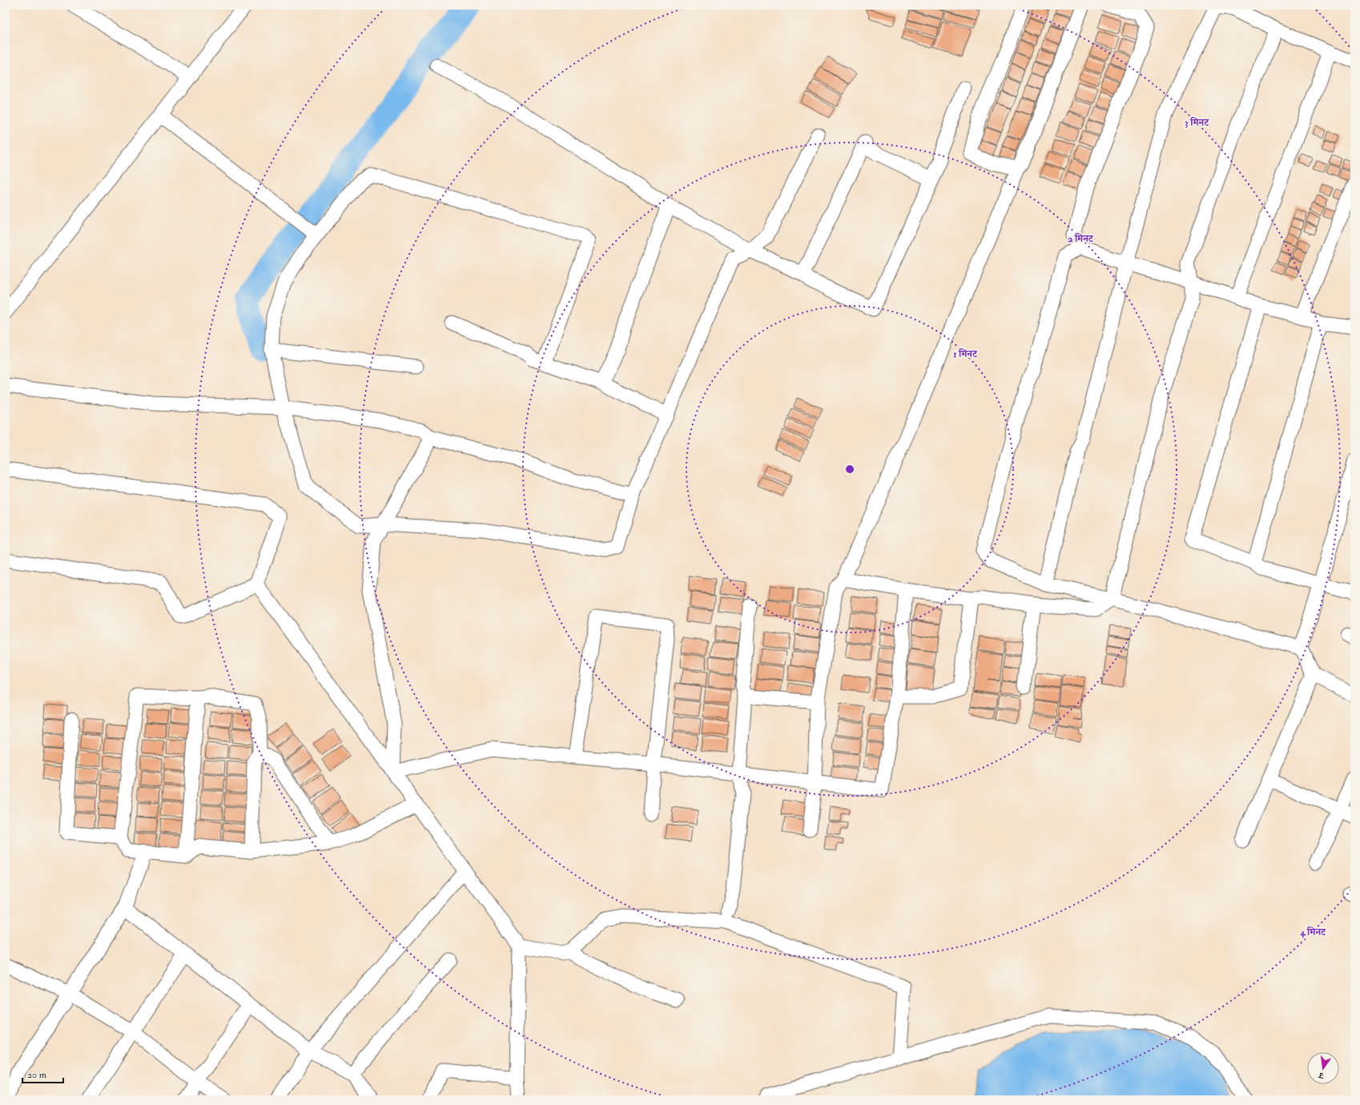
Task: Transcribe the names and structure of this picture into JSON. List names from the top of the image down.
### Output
{
  "scale_bar": "20 m",
  "north": "bottom",
  "rings": [
    "3 मिनट",
    "2 मिनट",
    "1 मिनट",
    "4 मिनट"
  ]
}
